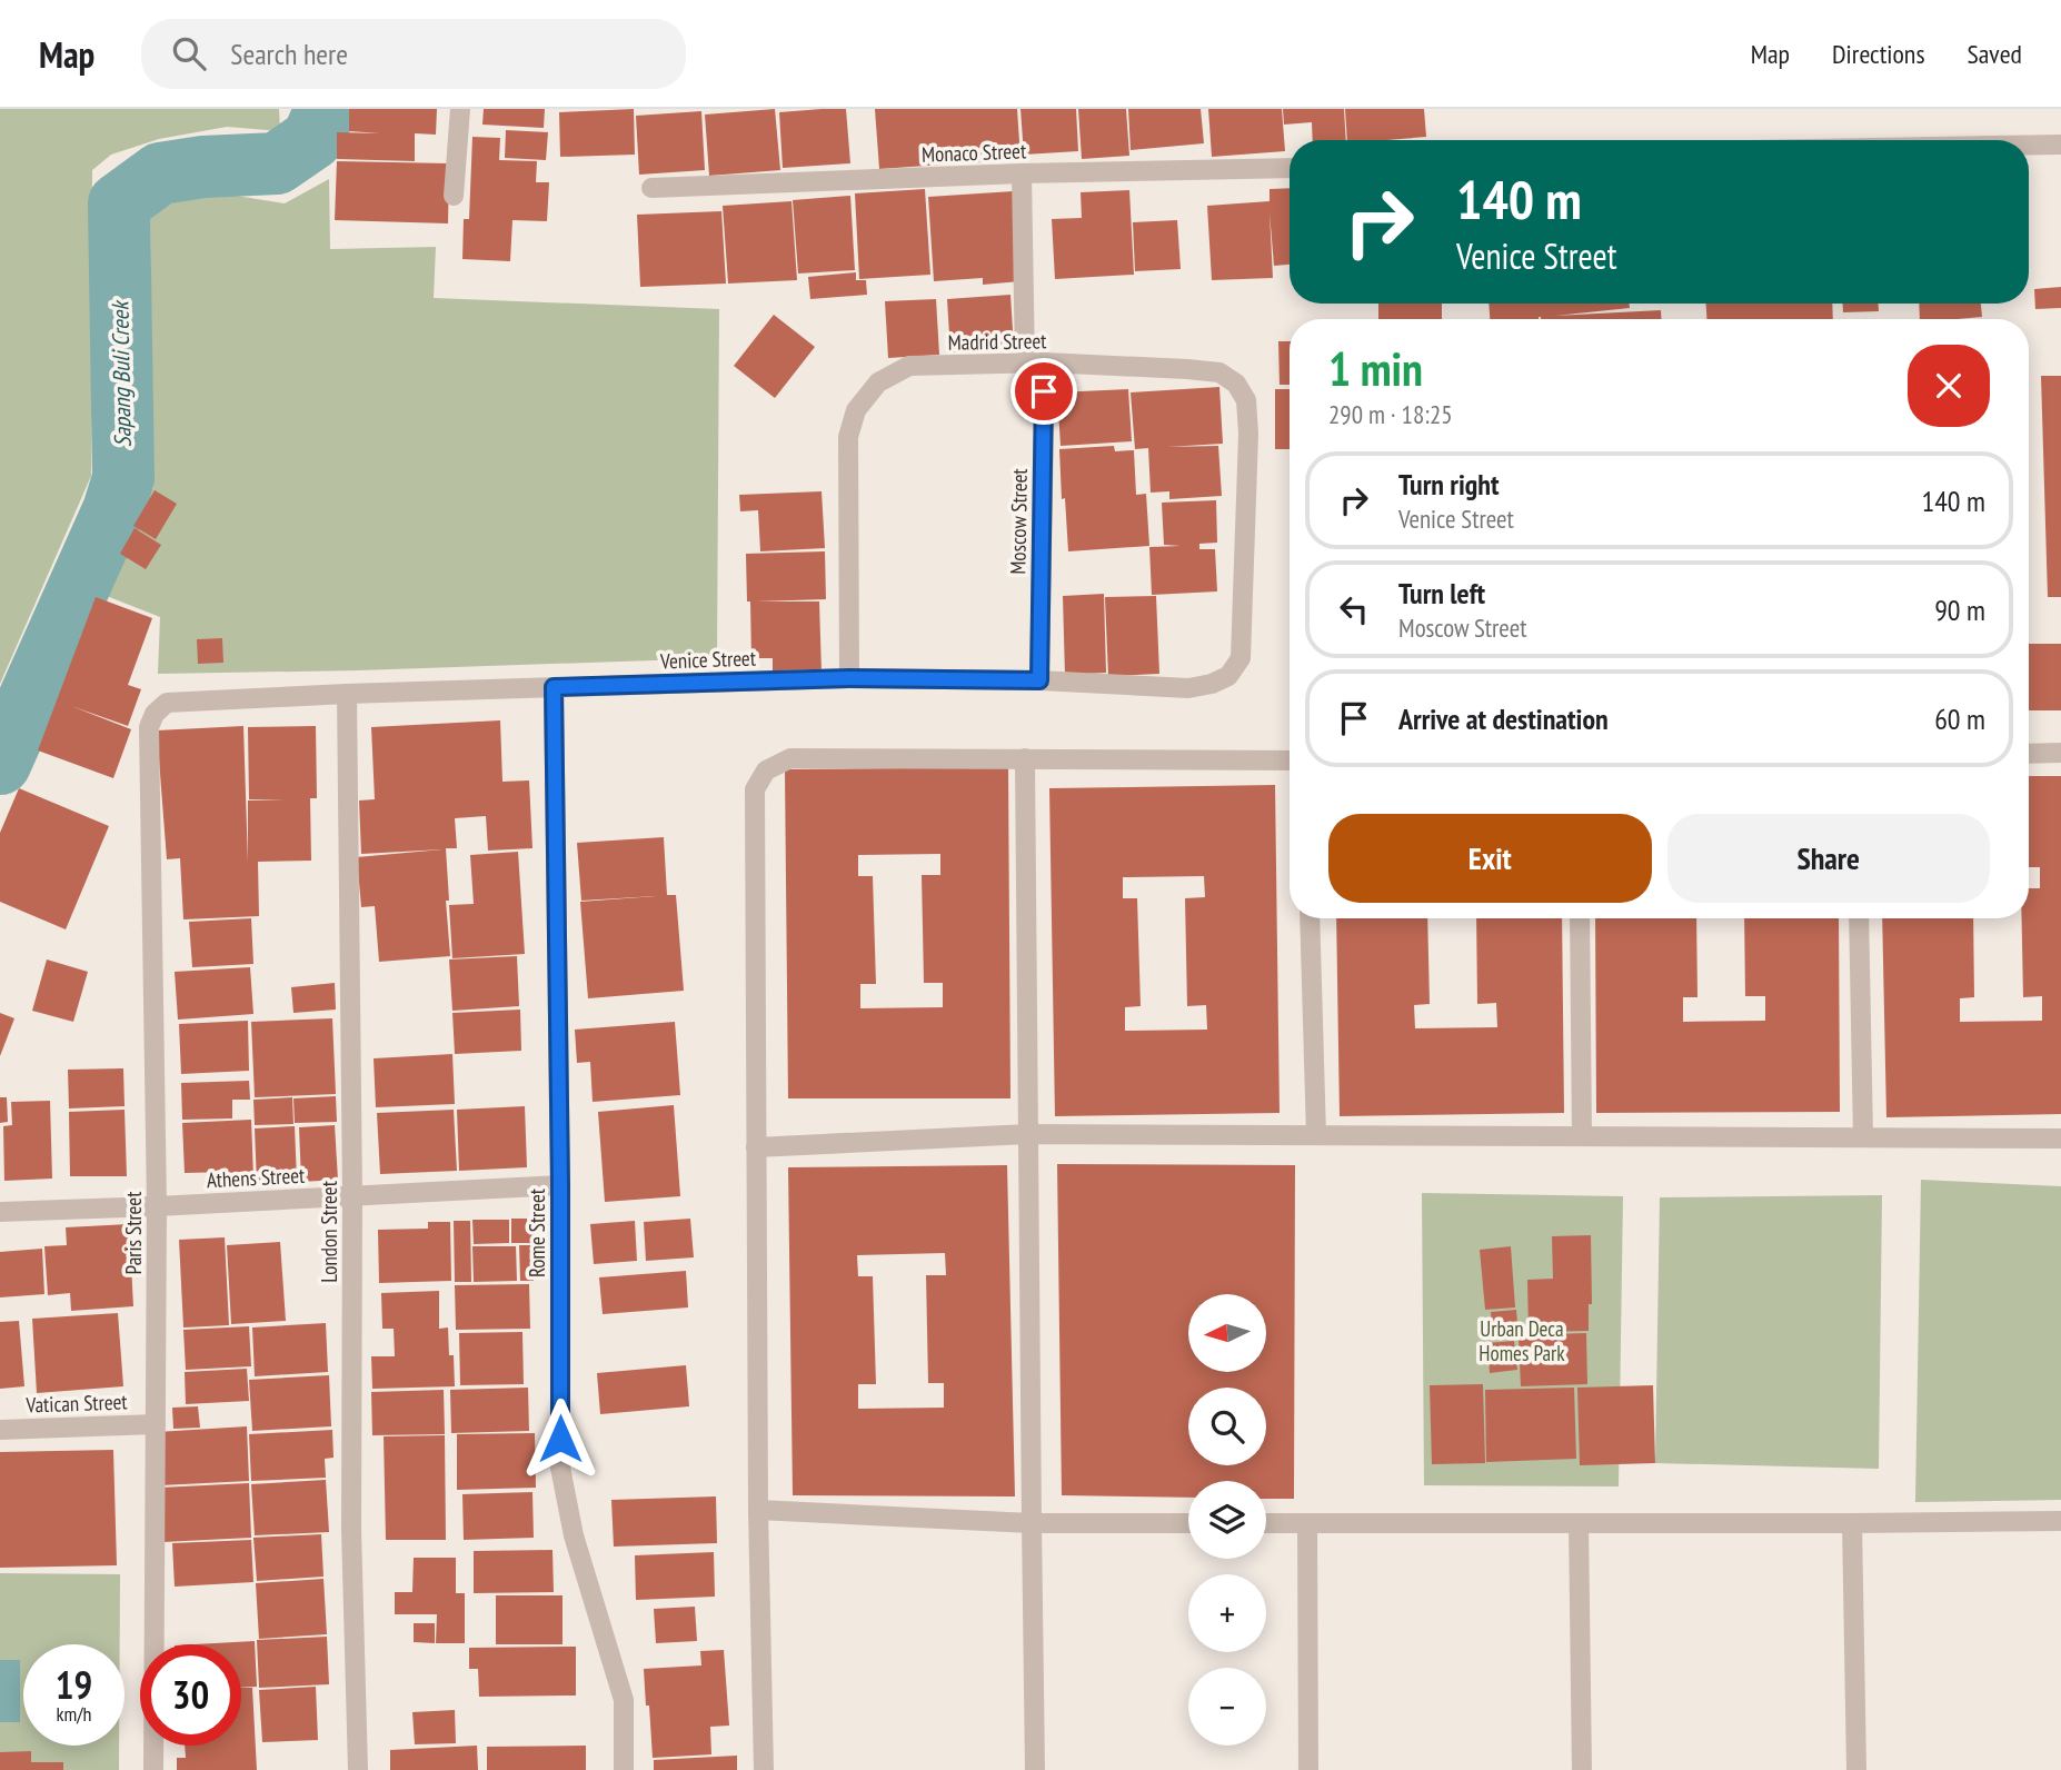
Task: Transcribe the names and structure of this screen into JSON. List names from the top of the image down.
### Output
{
  "streets": {
    "street": [
      "Monaco Street",
      "Madrid Street",
      "Moscow Street",
      "Venice Street",
      "Athens Street",
      "London Street",
      "Paris Street",
      "Rome Street",
      "Vatican Street"
    ]
  },
  "crossings": [
    ["Monaco Street", "Moscow Street"],
    ["Madrid Street", "Moscow Street"],
    ["Madrid Street", "Venice Street"],
    ["Moscow Street", "Venice Street"],
    ["Venice Street", "London Street"],
    ["Venice Street", "Paris Street"],
    ["Venice Street", "Rome Street"],
    ["Athens Street", "London Street"],
    ["Athens Street", "Paris Street"],
    ["Athens Street", "Rome Street"],
    ["Paris Street", "Vatican Street"]
  ],
  "water": ["Sapang Buli Creek"],
  "parks": ["Urban Deca Homes Park"],
  "north": "left",
  "page": {
    "header": "Map",
    "search": "Search here",
    "nav": ["Map", "Directions", "Saved"],
    "turn": ["140 m", "Venice Street"],
    "heading": ["1 min", "290 m · 18:25"],
    "list": [
      {
        "name": "Turn right",
        "note": "Venice Street",
        "value": "140 m"
      },
      {
        "name": "Turn left",
        "note": "Moscow Street",
        "value": "90 m"
      },
      {
        "name": "Arrive at destination",
        "value": "60 m"
      }
    ],
    "buttons": ["Exit", "Share"],
    "map_buttons": ["+", "−"],
    "speed": "19 km/h",
    "limit": "30"
  }
}
